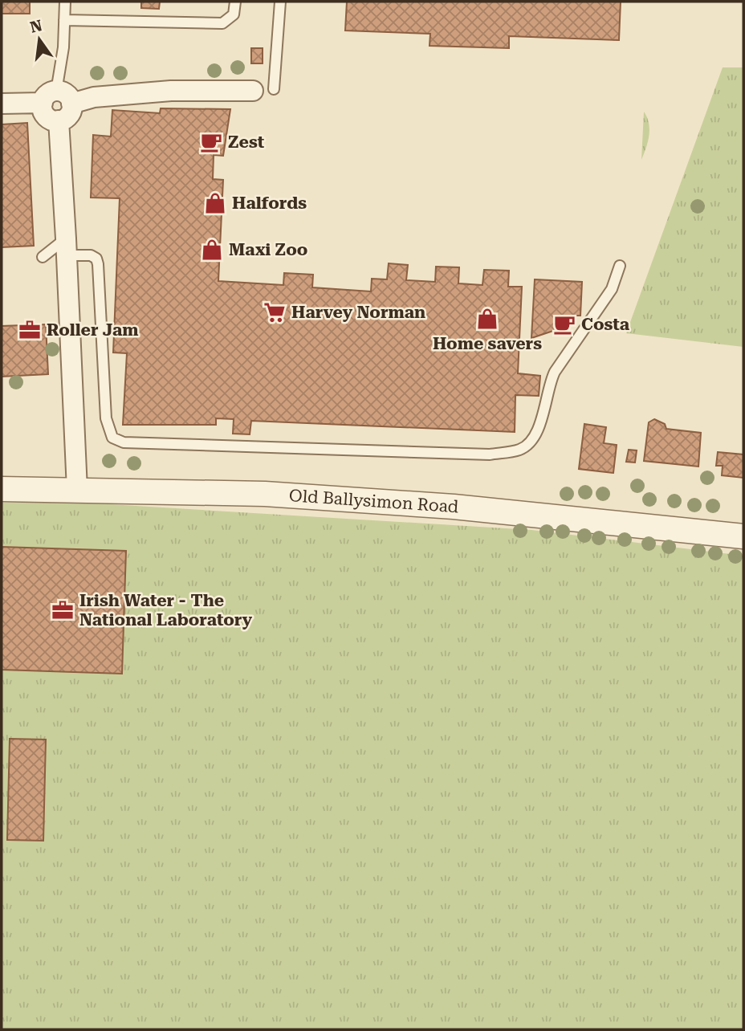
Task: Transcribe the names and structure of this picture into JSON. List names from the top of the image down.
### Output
{
  "streets": {
    "street": ["Old Ballysimon Road"]
  },
  "places": {
    "cafe": ["Zest", "Costa"],
    "shop": ["Halfords", "Maxi Zoo", "Home savers"],
    "supermarket": ["Harvey Norman"],
    "office": ["Roller Jam", "Irish Water - The National Laboratory"]
  },
  "north": "top"
}
